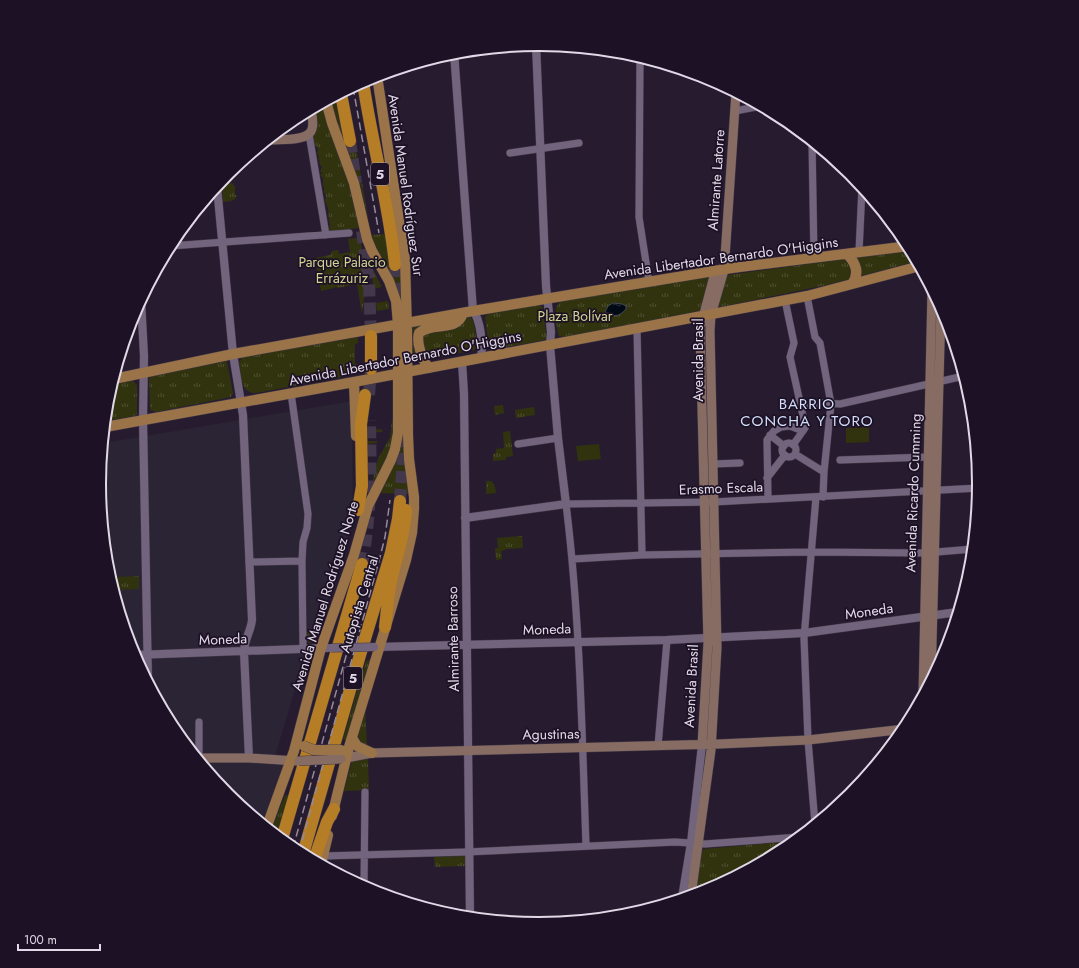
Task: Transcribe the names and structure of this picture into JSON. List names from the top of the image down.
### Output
{
  "streets": {
    "highway": ["5", "Autopista Central"],
    "main road": [
      "Almirante Latorre",
      "Avenida Manuel Rodríguez Sur",
      "Avenida Libertador Bernardo O'Higgins",
      "Avenida Brasil",
      "Avenida Ricardo Cumming",
      "Avenida Manuel Rodríguez Norte",
      "Agustinas"
    ],
    "street": ["Erasmo Escala", "Moneda", "Almirante Barroso"]
  },
  "crossings": [
    ["Almirante Latorre", "Avenida Libertador Bernardo O'Higgins"],
    ["Almirante Latorre", "Avenida Brasil"],
    ["Avenida Manuel Rodríguez Sur", "Avenida Libertador Bernardo O'Higgins"],
    ["Avenida Libertador Bernardo O'Higgins", "Avenida Brasil"],
    ["Avenida Libertador Bernardo O'Higgins", "Avenida Manuel Rodríguez Norte"],
    ["Avenida Libertador Bernardo O'Higgins", "Almirante Barroso"],
    ["Avenida Brasil", "Erasmo Escala"],
    ["Avenida Brasil", "Moneda"],
    ["Avenida Brasil", "Agustinas"],
    ["Erasmo Escala", "Avenida Ricardo Cumming"],
    ["Erasmo Escala", "Almirante Barroso"],
    ["Avenida Ricardo Cumming", "Moneda"],
    ["Avenida Manuel Rodríguez Norte", "Autopista Central"],
    ["Avenida Manuel Rodríguez Norte", "Moneda"],
    ["Avenida Manuel Rodríguez Norte", "Agustinas"],
    ["Moneda", "Almirante Barroso"],
    ["Almirante Barroso", "Agustinas"]
  ],
  "districts": ["BARRIO CONCHA Y TORO"],
  "parks": ["Parque Palacio Errázuriz", "Plaza Bolívar"],
  "scale_bar": "100 m"
}
